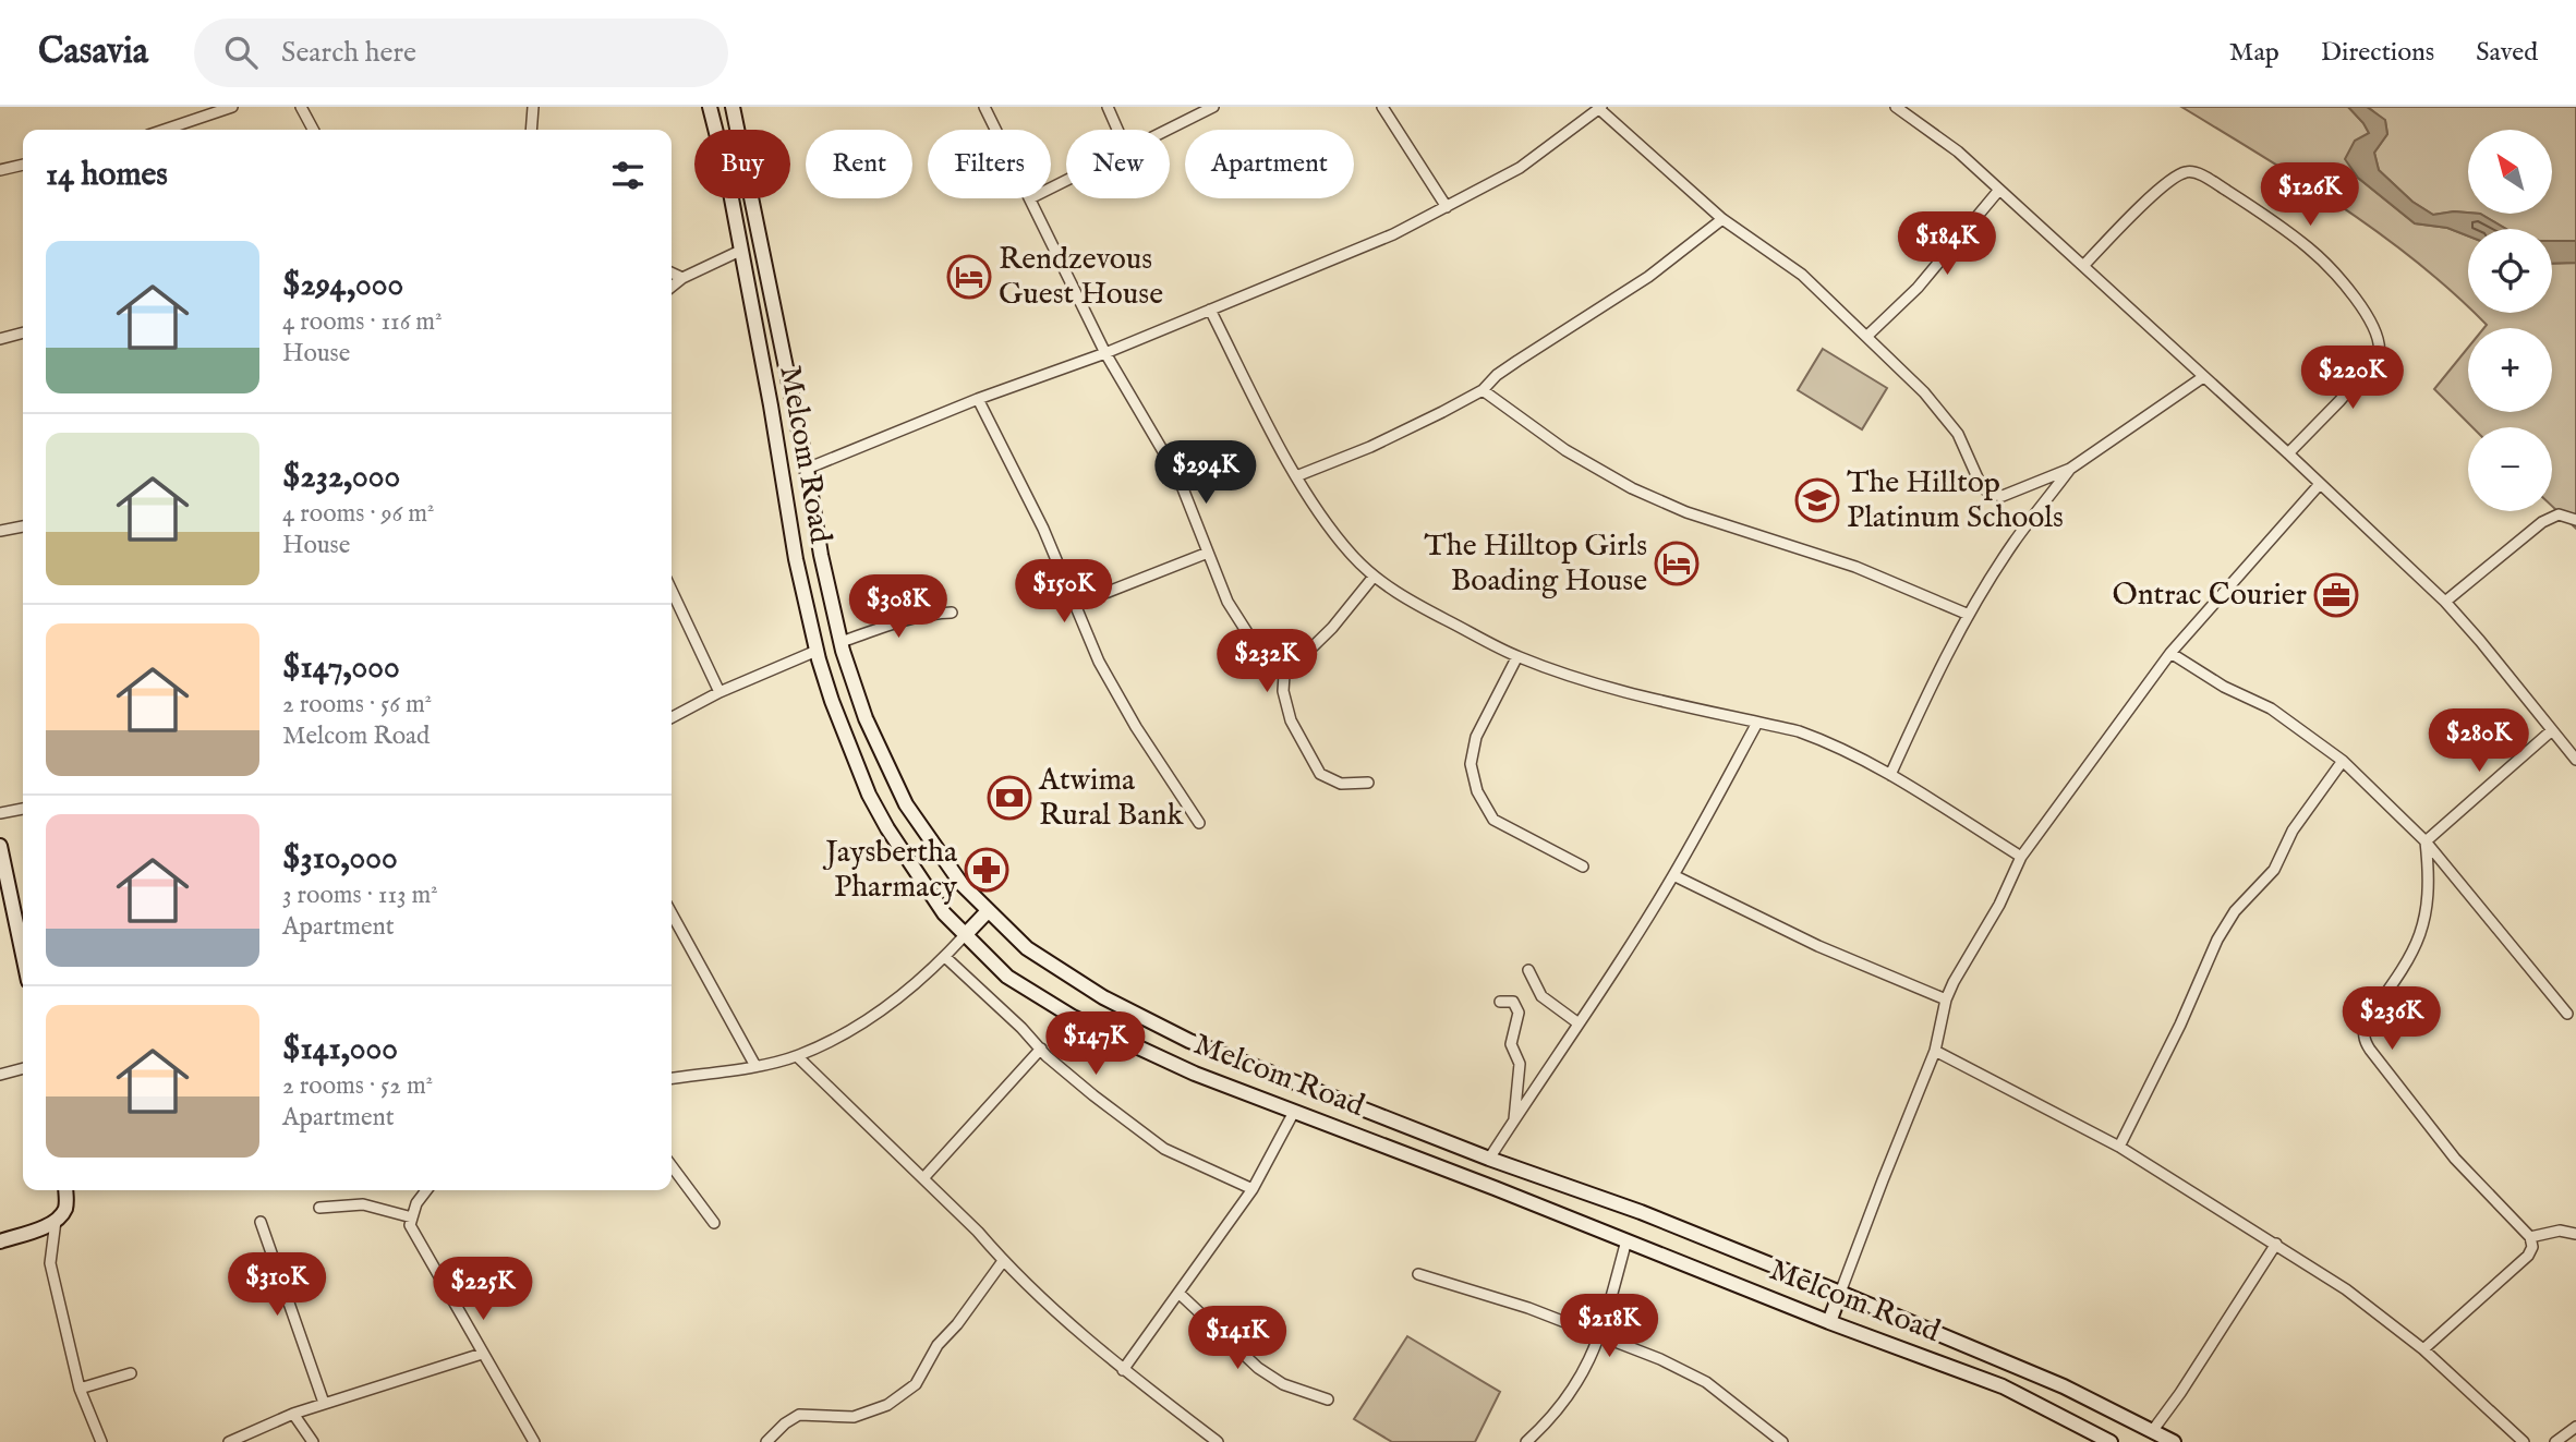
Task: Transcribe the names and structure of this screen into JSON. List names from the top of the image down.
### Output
{
  "streets": {
    "main road": ["Melcom Road"]
  },
  "places": {
    "hotel": ["Rendzevous Guest House", "The Hilltop Girls Boading House"],
    "school or university": ["The Hilltop Platinum Schools"],
    "office": ["Ontrac Courier"],
    "bank": ["Atwima Rural Bank"],
    "pharmacy": ["Jaysbertha Pharmacy"]
  },
  "north": "top left",
  "page": {
    "header": "Casavia",
    "search": "Search here",
    "nav": ["Map", "Directions", "Saved"],
    "map_buttons": ["+", "−"],
    "chip": [
      "Buy",
      "Rent",
      "Filters",
      "New",
      "Apartment"
    ],
    "heading": "14 homes",
    "price": [
      "$126K",
      "$184K",
      "$220K",
      "$294K",
      "$150K",
      "$308K",
      "$232K",
      "$280K",
      "$236K",
      "$147K",
      "$310K",
      "$225K",
      "$218K",
      "$141K"
    ],
    "list": [
      {
        "name": "$294,000",
        "note": "4 rooms · 116 m² · House"
      },
      {
        "name": "$232,000",
        "note": "4 rooms · 96 m² · House"
      },
      {
        "name": "$147,000",
        "note": "2 rooms · 56 m² · Melcom Road"
      },
      {
        "name": "$310,000",
        "note": "3 rooms · 113 m² · Apartment"
      },
      {
        "name": "$141,000",
        "note": "2 rooms · 52 m² · Apartment"
      }
    ]
  }
}
